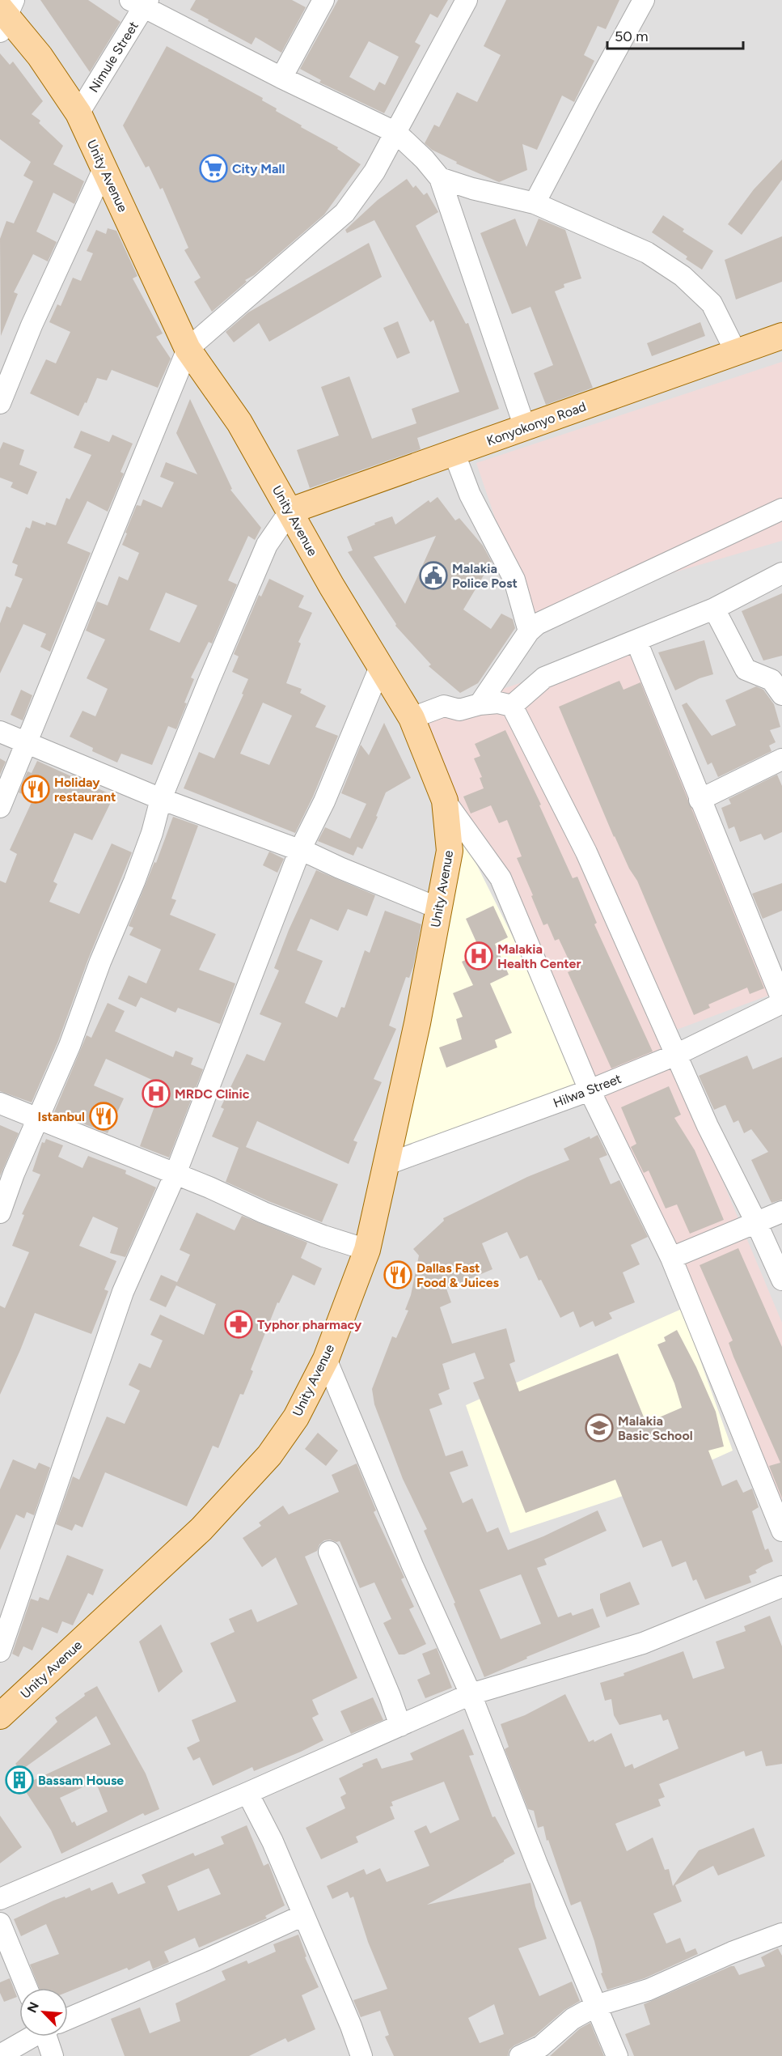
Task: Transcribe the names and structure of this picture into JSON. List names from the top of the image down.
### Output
{
  "streets": {
    "main road": ["Unity Avenue", "Konyokonyo Road"],
    "street": ["Nimule Street", "Hilwa Street"]
  },
  "crossings": [
    ["Nimule Street", "Unity Avenue"],
    ["Unity Avenue", "Konyokonyo Road"],
    ["Unity Avenue", "Hilwa Street"]
  ],
  "places": {
    "supermarket": ["City Mall"],
    "public building": ["Malakia Police Post"],
    "restaurant": ["Holiday restaurant", "Istanbul", "Dallas Fast Food & Juices"],
    "hospital": ["Malakia Health Center", "MRDC Clinic"],
    "pharmacy": ["Typhor pharmacy"],
    "school or university": ["Malakia Basic School"],
    "building": ["Bassam House"]
  },
  "scale_bar": "50 m",
  "north": "top left"
}
